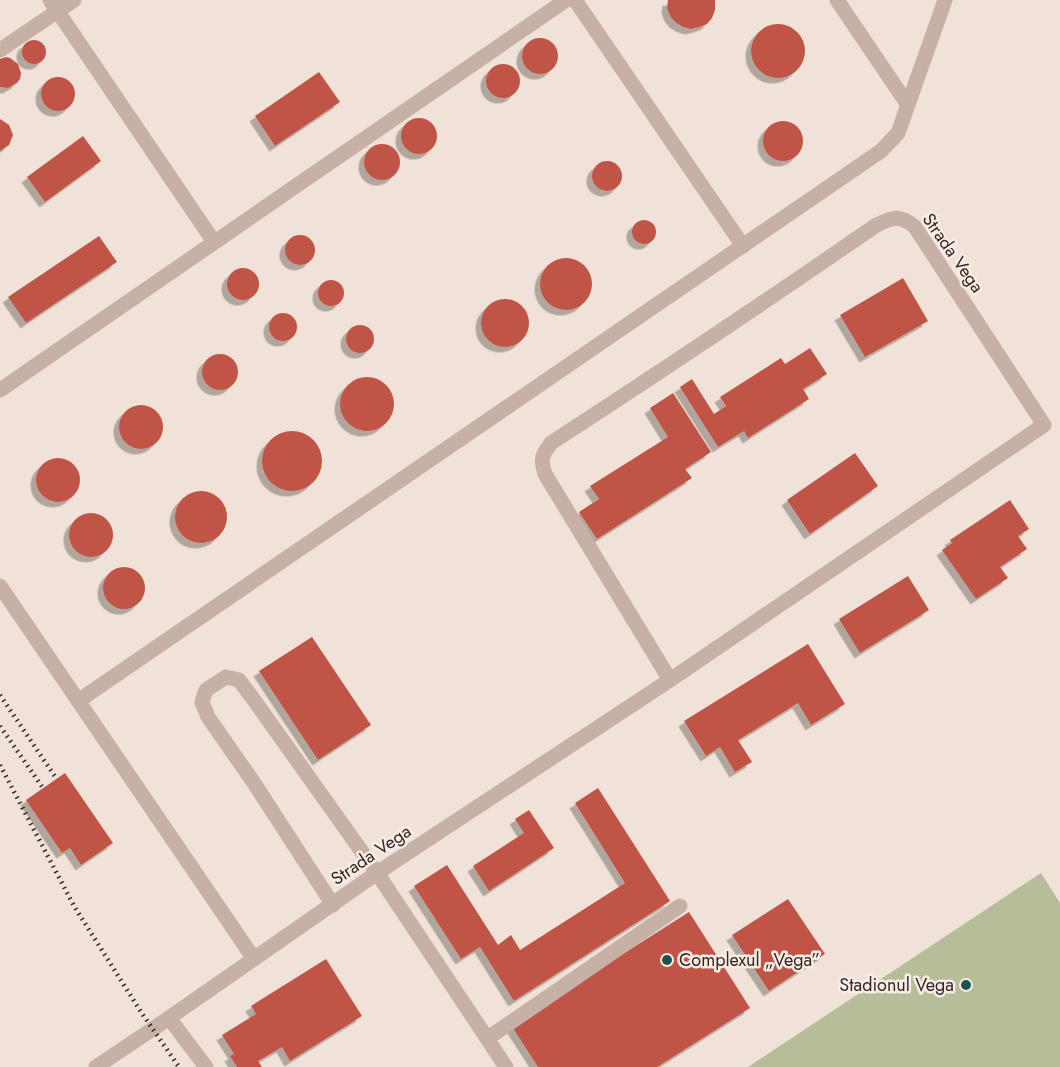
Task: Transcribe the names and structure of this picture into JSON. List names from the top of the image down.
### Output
{
  "streets": {
    "street": ["Strada Vega"]
  },
  "places": ["Complexul „Vega”", "Stadionul Vega"]
}
